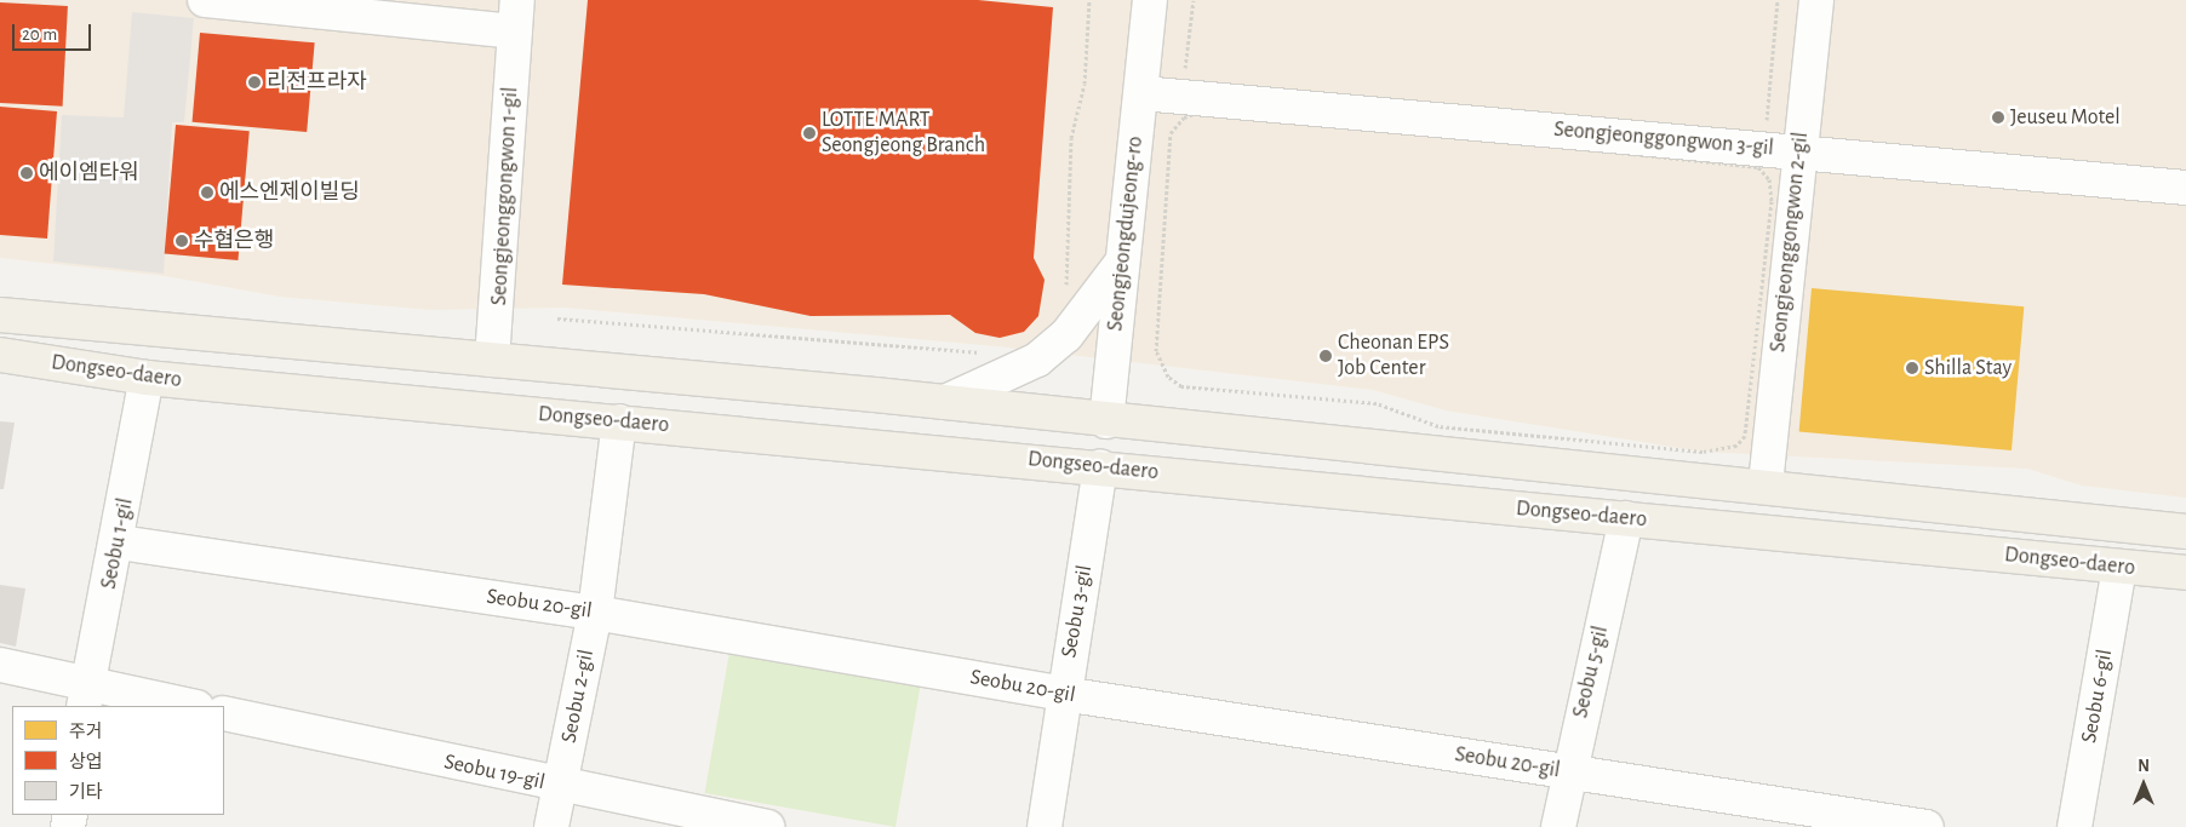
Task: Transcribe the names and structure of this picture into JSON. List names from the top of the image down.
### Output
{
  "streets": {
    "main road": ["Seongjeongdujeong-ro", "Dongseo-daero"],
    "street": [
      "Seongjeonggongwon 3-gil",
      "Seongjeonggongwon 1-gil",
      "Seongjeonggongwon 2-gil",
      "Seobu 1-gil",
      "Seobu 20-gil",
      "Seobu 3-gil",
      "Seobu 5-gil",
      "Seobu 2-gil",
      "Seobu 6-gil",
      "Seobu 19-gil"
    ]
  },
  "crossings": [
    ["Seongjeonggongwon 3-gil", "Seongjeongdujeong-ro"],
    ["Seongjeonggongwon 3-gil", "Seongjeonggongwon 2-gil"],
    ["Seongjeonggongwon 1-gil", "Dongseo-daero"],
    ["Seongjeongdujeong-ro", "Dongseo-daero"],
    ["Seongjeongdujeong-ro", "Seobu 3-gil"],
    ["Seongjeonggongwon 2-gil", "Dongseo-daero"],
    ["Dongseo-daero", "Seobu 1-gil"],
    ["Dongseo-daero", "Seobu 3-gil"],
    ["Dongseo-daero", "Seobu 5-gil"],
    ["Dongseo-daero", "Seobu 2-gil"],
    ["Dongseo-daero", "Seobu 6-gil"],
    ["Seobu 1-gil", "Seobu 20-gil"],
    ["Seobu 20-gil", "Seobu 3-gil"],
    ["Seobu 20-gil", "Seobu 5-gil"],
    ["Seobu 20-gil", "Seobu 2-gil"],
    ["Seobu 2-gil", "Seobu 19-gil"]
  ],
  "places": [
    "리전프라자",
    "Jeuseu Motel",
    "LOTTE MART Seongjeong Branch",
    "에이엠타워",
    "에스엔제이빌딩",
    "수협은행",
    "Cheonan EPS Job Center",
    "Shilla Stay"
  ],
  "legend": ["주거", "상업", "기타"],
  "scale_bar": "20 m",
  "north": "top"
}
